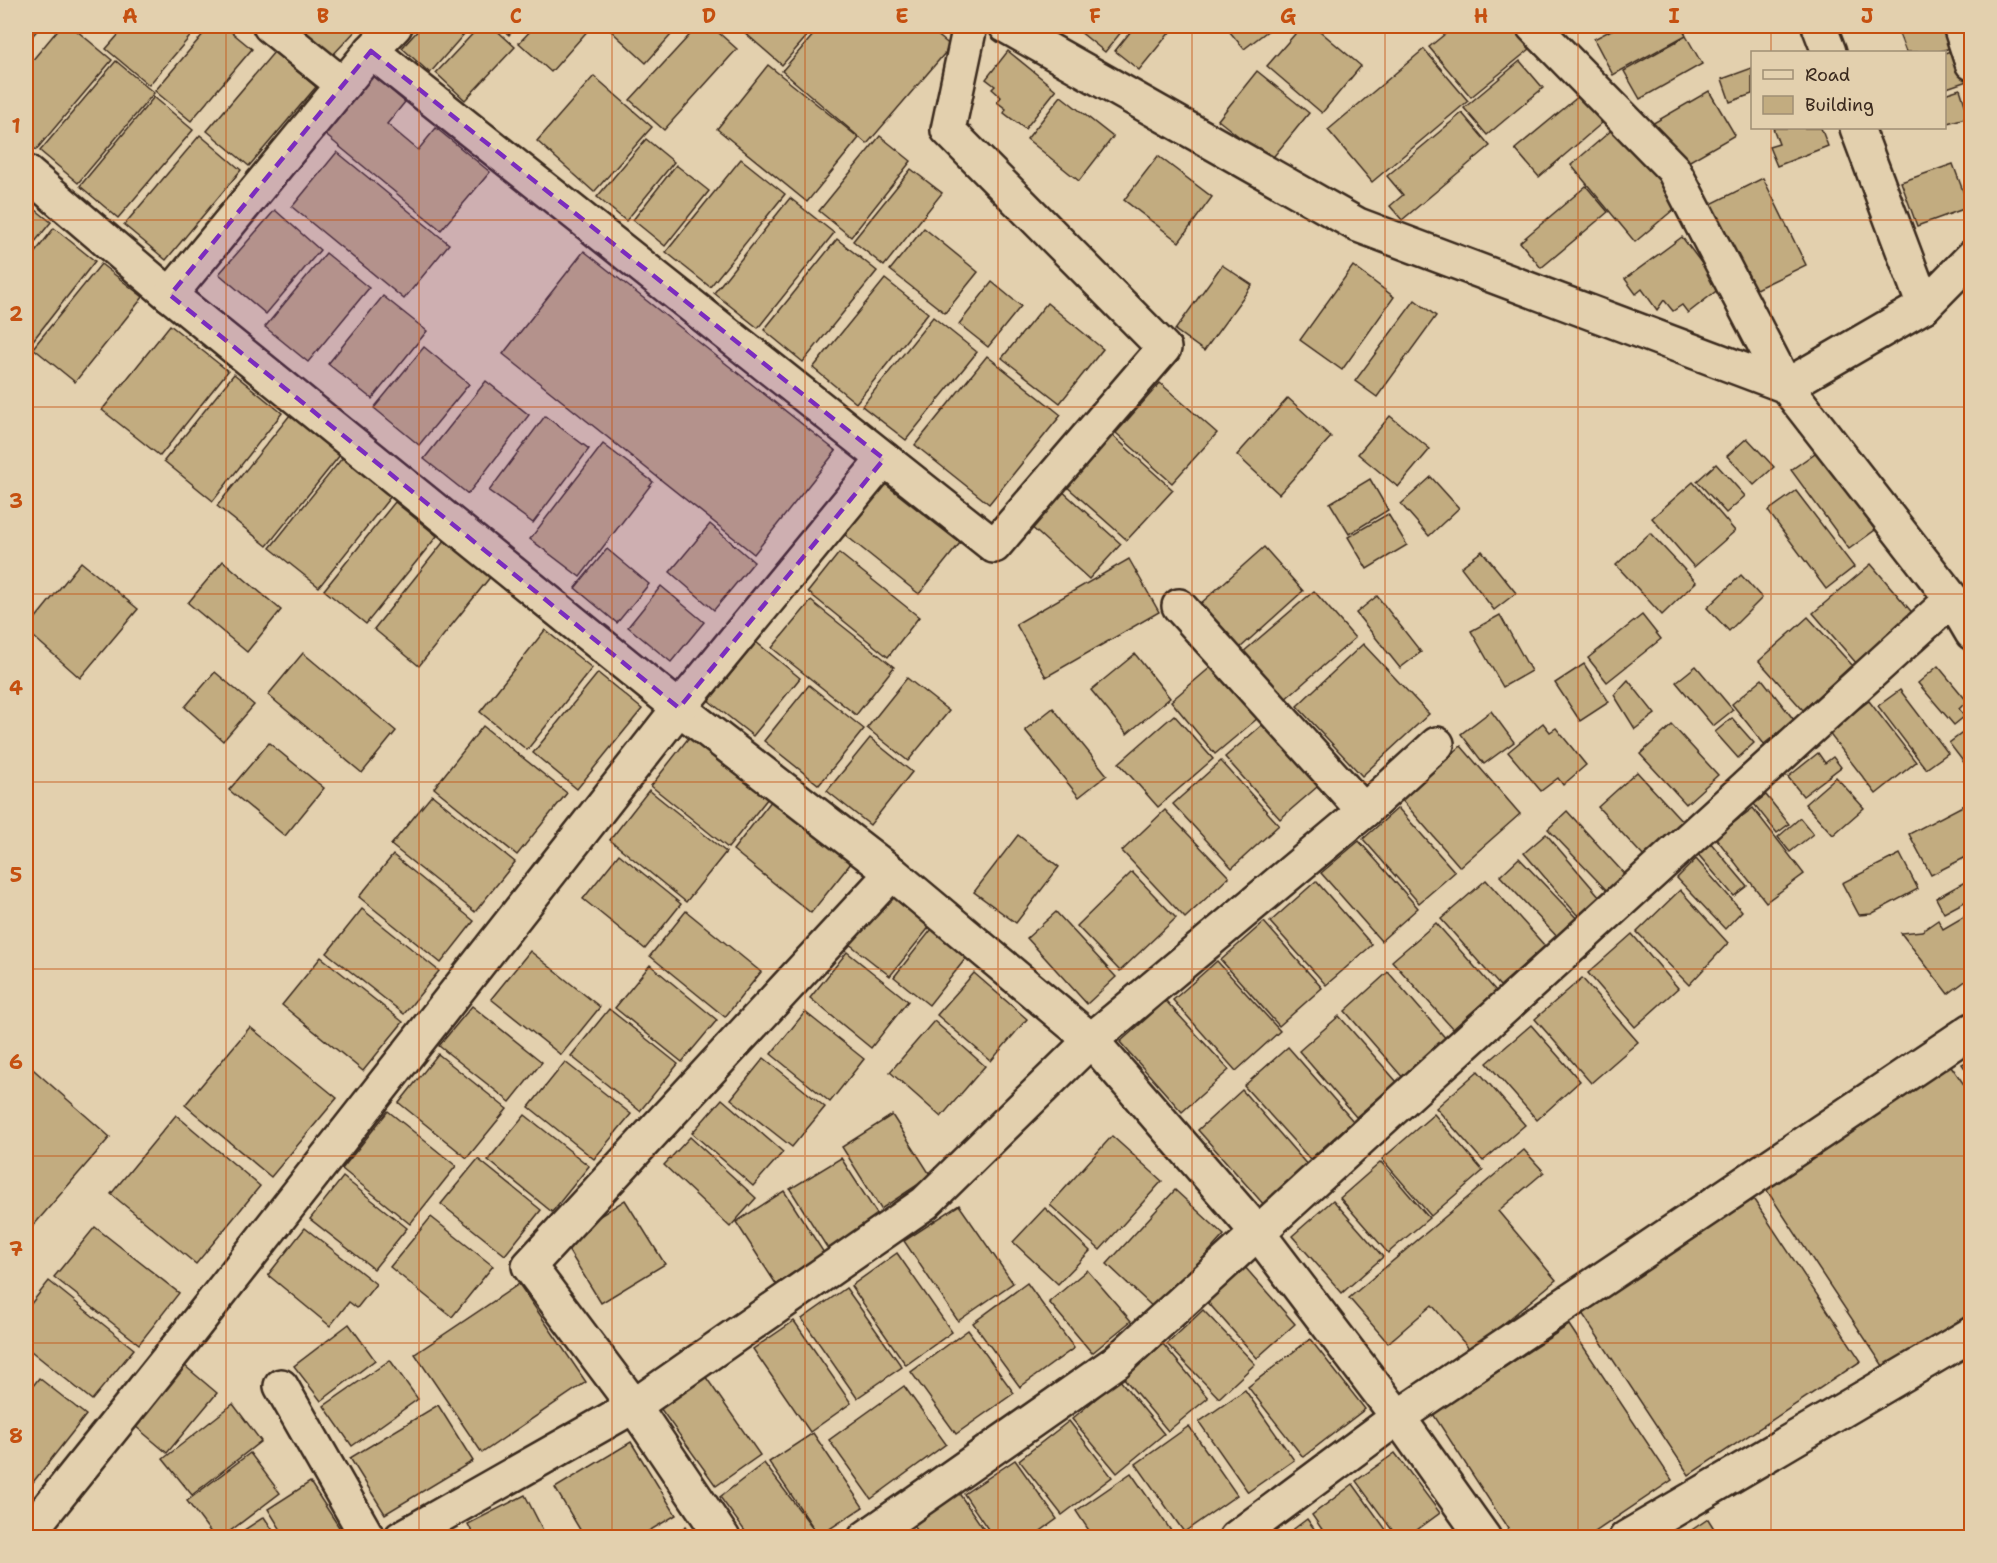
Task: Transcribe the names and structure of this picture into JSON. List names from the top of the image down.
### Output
{
  "legend": ["Road", "Building"],
  "grid": {
    "columns": [
      "A",
      "B",
      "C",
      "D",
      "E",
      "F",
      "G",
      "H",
      "I",
      "J"
    ],
    "rows": [
      "1",
      "2",
      "3",
      "4",
      "5",
      "6",
      "7",
      "8"
    ]
  }
}
